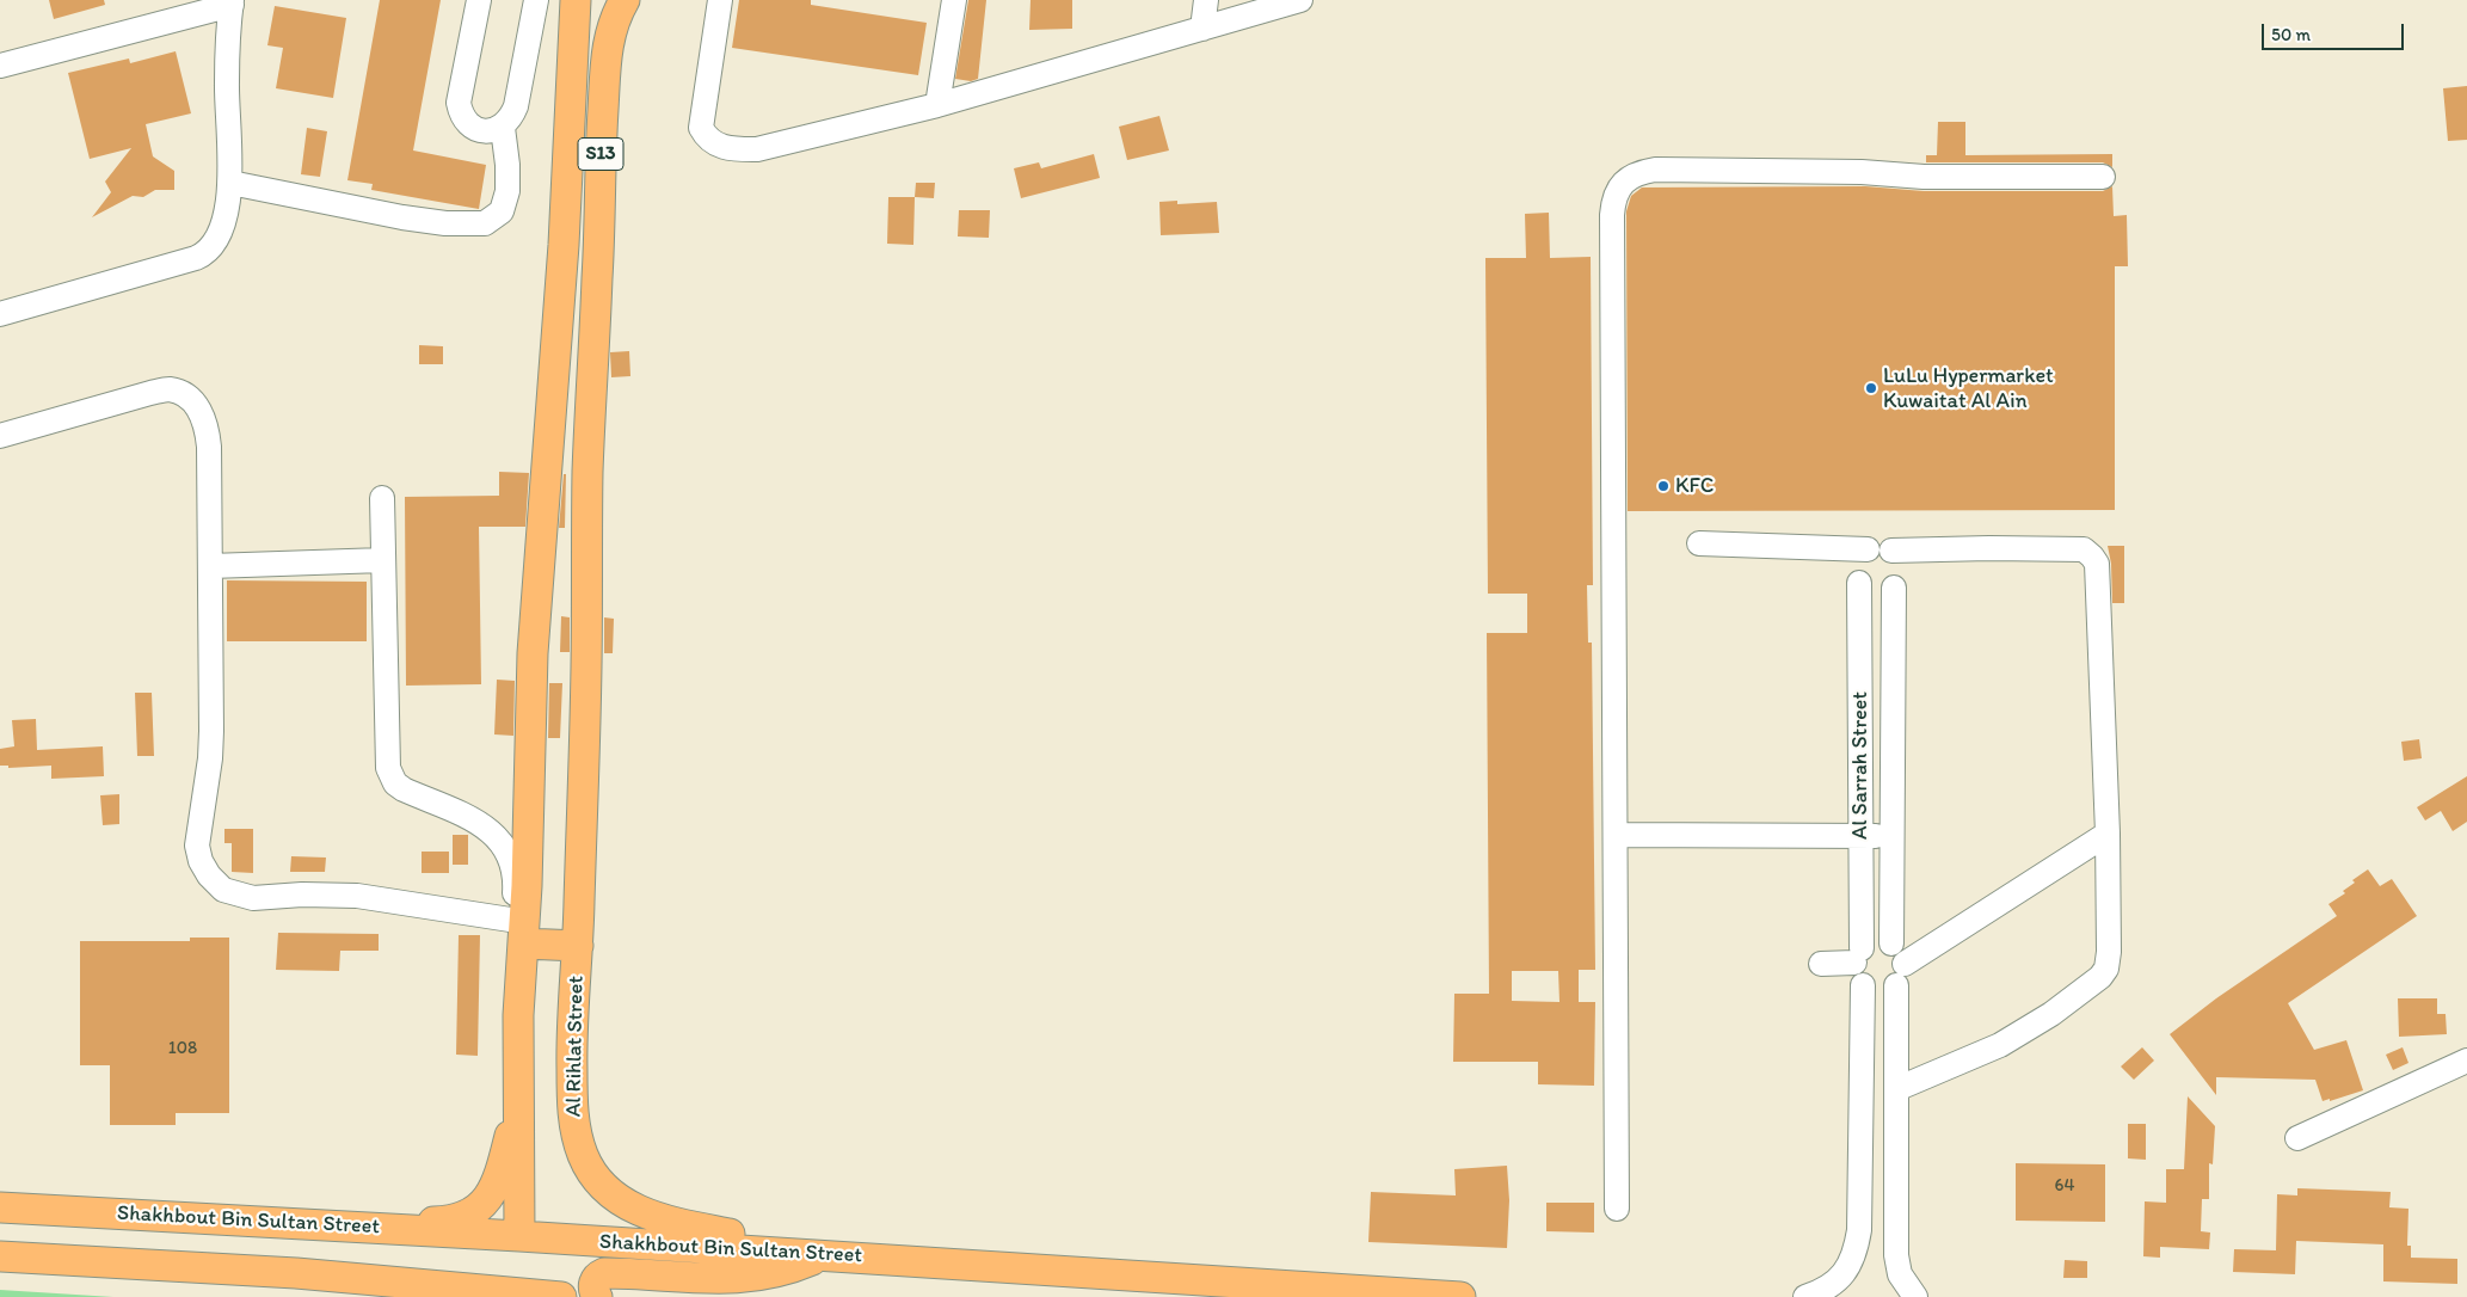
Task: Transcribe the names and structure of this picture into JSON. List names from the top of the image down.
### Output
{
  "streets": {
    "main road": ["S13", "Al Rihlat Street", "Shakhbout Bin Sultan Street"],
    "street": ["Al Sarrah Street"]
  },
  "crossings": [
    ["Al Rihlat Street", "Shakhbout Bin Sultan Street"]
  ],
  "places": ["LuLu Hypermarket Kuwaitat Al Ain", "KFC"],
  "house_numbers": ["108", "64"],
  "scale_bar": "50 m"
}
